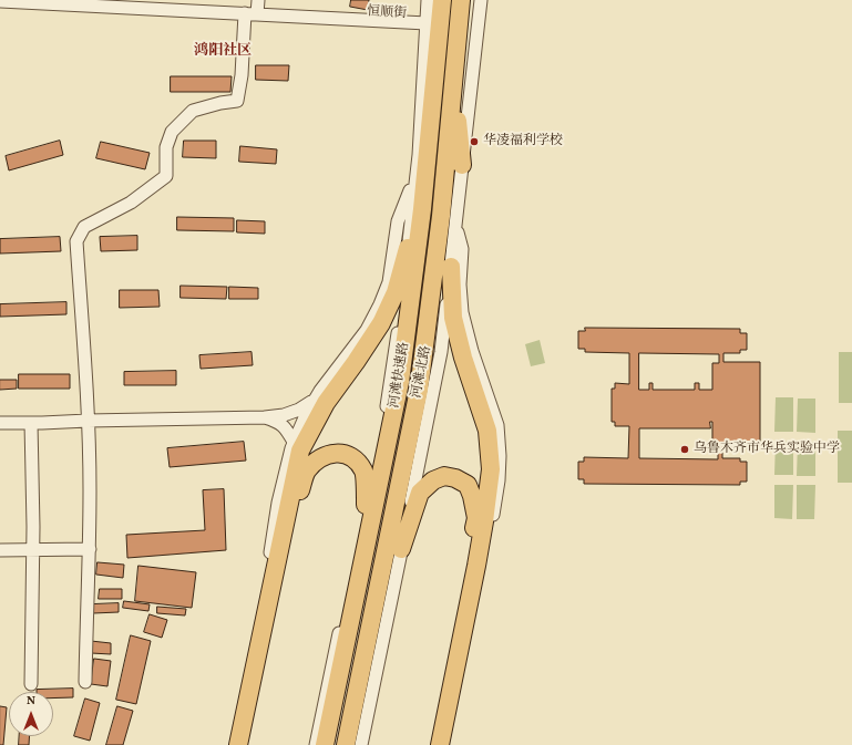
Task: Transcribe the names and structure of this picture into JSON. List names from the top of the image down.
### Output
{
  "streets": {
    "highway": ["河滩快速路"],
    "street": ["恒顺街", "河滩北路"]
  },
  "districts": ["鸿阳社区"],
  "places": ["华凌福利学校", "乌鲁木齐市华兵实验中学"],
  "north": "top"
}
